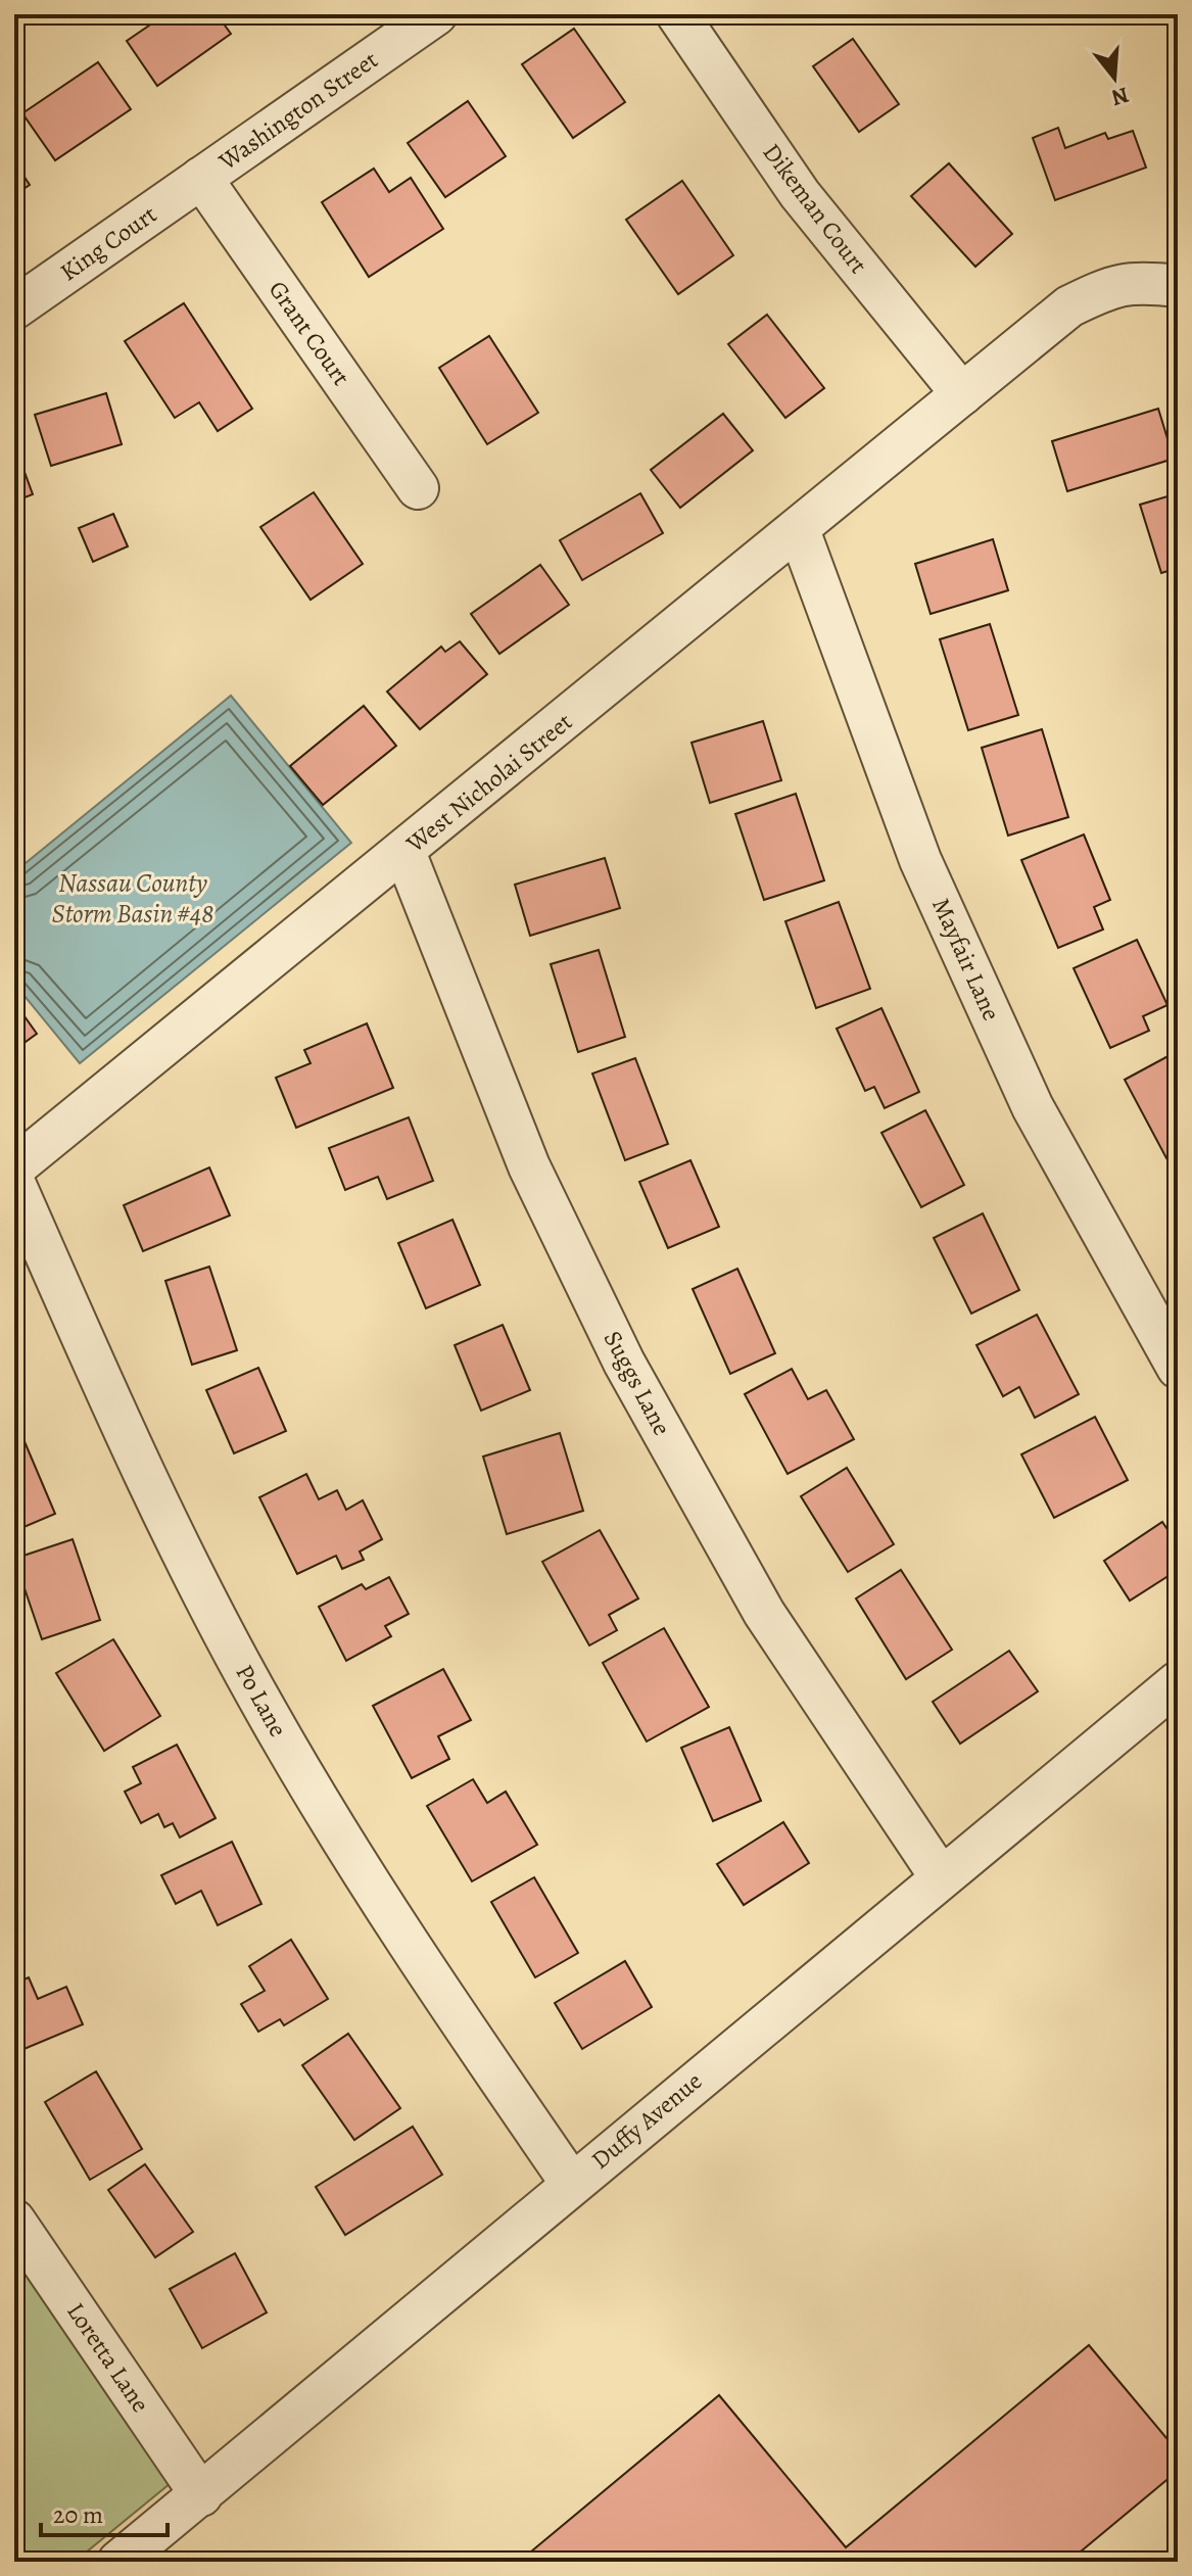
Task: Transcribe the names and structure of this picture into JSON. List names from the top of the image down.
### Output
{
  "streets": {
    "street": [
      "Washington Street",
      "Dikeman Court",
      "King Court",
      "Grant Court",
      "West Nicholai Street",
      "Mayfair Lane",
      "Suggs Lane",
      "Po Lane",
      "Duffy Avenue",
      "Loretta Lane"
    ]
  },
  "crossings": [
    ["Washington Street", "King Court"],
    ["Washington Street", "Grant Court"],
    ["Dikeman Court", "West Nicholai Street"],
    ["King Court", "Grant Court"],
    ["West Nicholai Street", "Mayfair Lane"],
    ["West Nicholai Street", "Suggs Lane"],
    ["Suggs Lane", "Duffy Avenue"],
    ["Po Lane", "Duffy Avenue"],
    ["Duffy Avenue", "Loretta Lane"]
  ],
  "water": ["Nassau County Storm Basin #48"],
  "scale_bar": "20 m",
  "north": "bottom"
}
